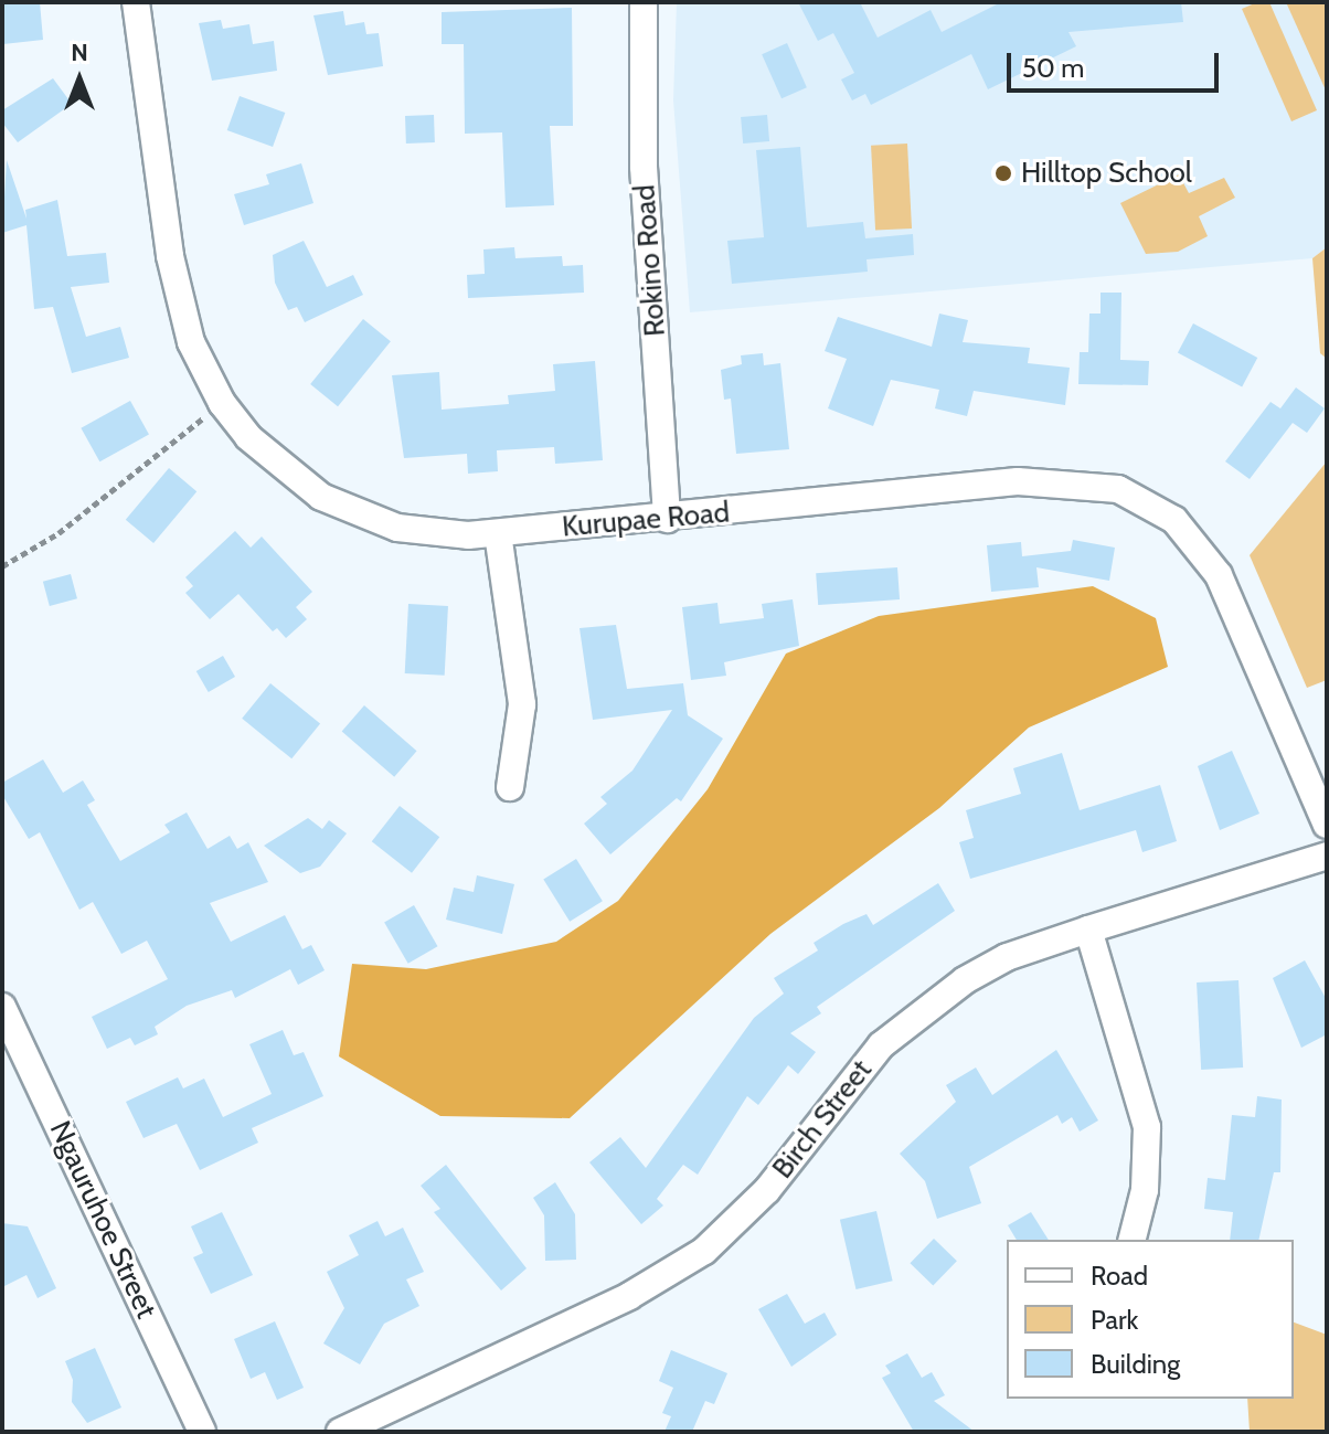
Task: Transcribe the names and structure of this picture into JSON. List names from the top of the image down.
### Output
{
  "streets": {
    "street": [
      "Rokino Road",
      "Kurupae Road",
      "Birch Street",
      "Ngauruhoe Street"
    ]
  },
  "crossings": [
    ["Rokino Road", "Kurupae Road"]
  ],
  "places": ["Hilltop School"],
  "legend": ["Road", "Park", "Building"],
  "scale_bar": "50 m",
  "north": "top"
}
